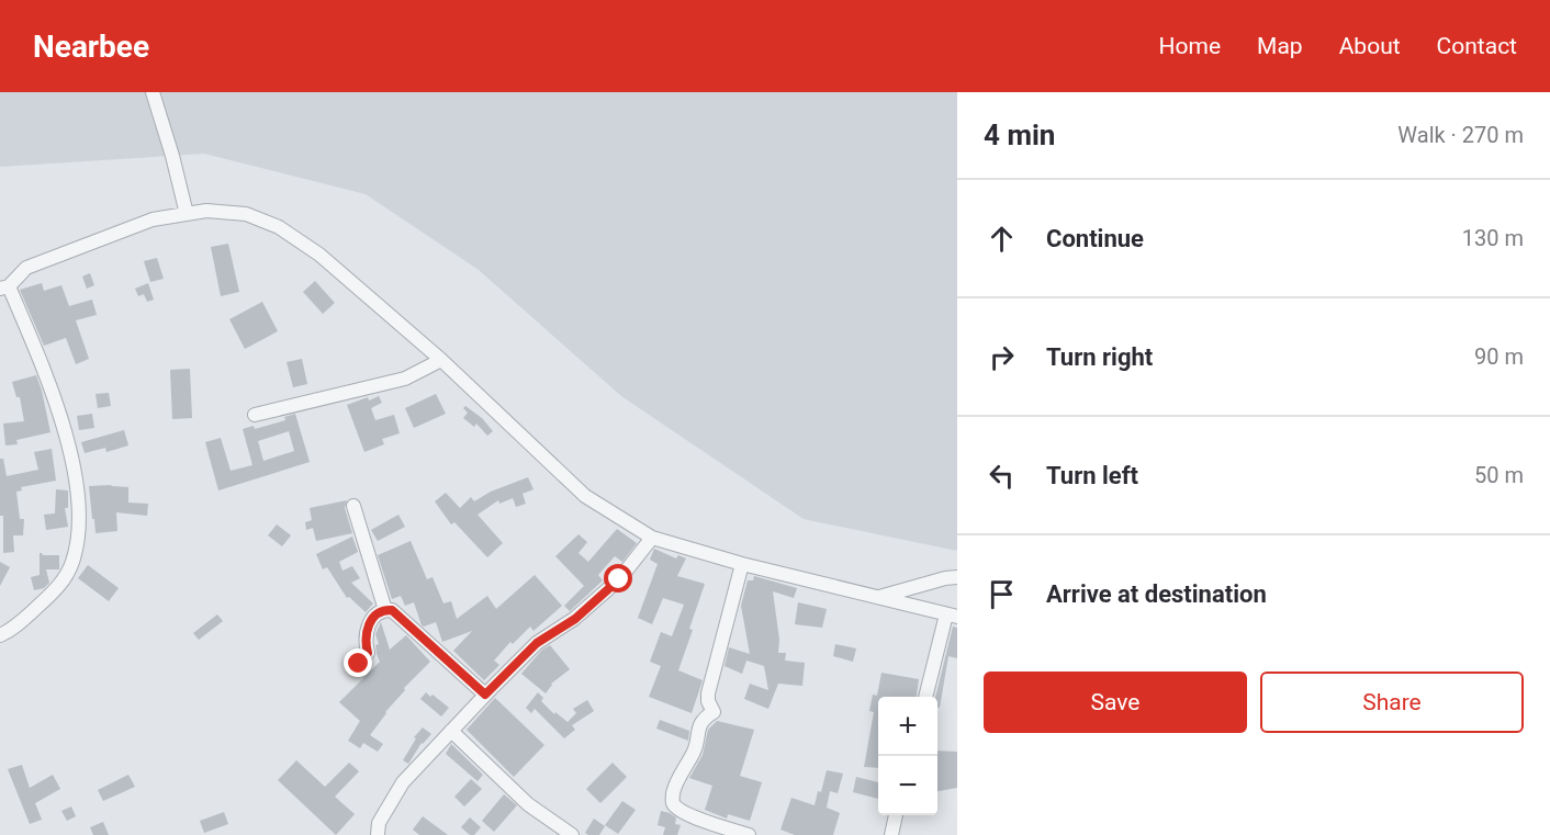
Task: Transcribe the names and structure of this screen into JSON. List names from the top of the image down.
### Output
{
  "page": {
    "header": "Nearbee",
    "nav": [
      "Home",
      "Map",
      "About",
      "Contact"
    ],
    "heading": ["4 min", "Walk · 270 m"],
    "list": [
      ["Continue", "130 m"],
      ["Turn right", "90 m"],
      ["Turn left", "50 m"],
      "Arrive at destination"
    ],
    "buttons": ["Save", "Share"],
    "map_buttons": ["+", "−"]
  }
}
